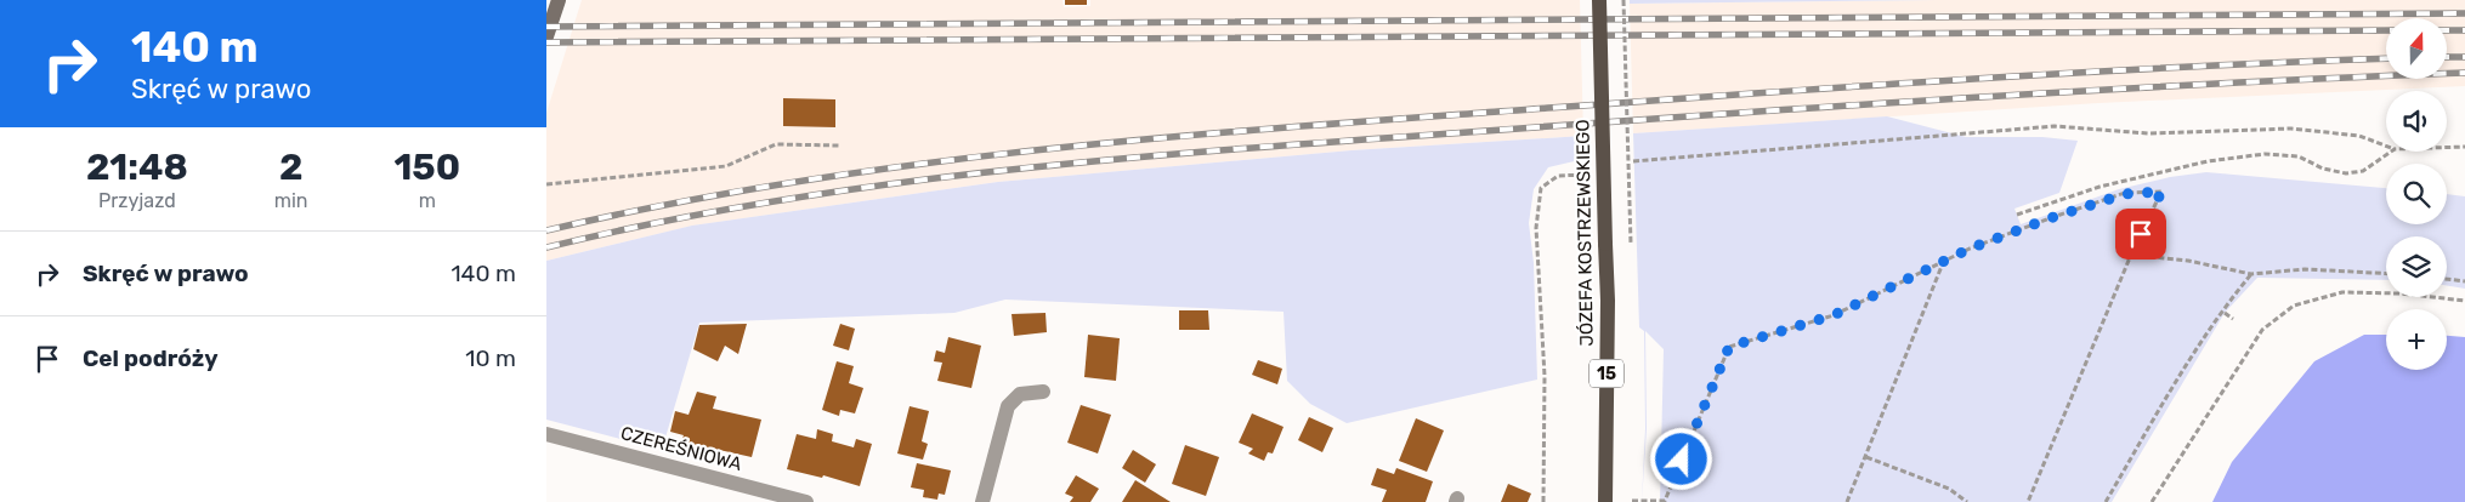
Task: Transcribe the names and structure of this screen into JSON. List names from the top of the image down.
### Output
{
  "streets": {
    "main road": ["JÓZEFA KOSTRZEWSKIEGO", "15"],
    "street": ["CZEREŚNIOWA"]
  },
  "north": "top",
  "page": {
    "turn": ["140 m", "Skręć w prawo"],
    "map_buttons": "+",
    "eta": [
      "21:48",
      "Przyjazd",
      "2",
      "min",
      "150",
      "m"
    ],
    "list": [
      {
        "name": "Skręć w prawo",
        "value": "140 m"
      },
      {
        "name": "Cel podróży",
        "value": "10 m"
      }
    ]
  }
}
